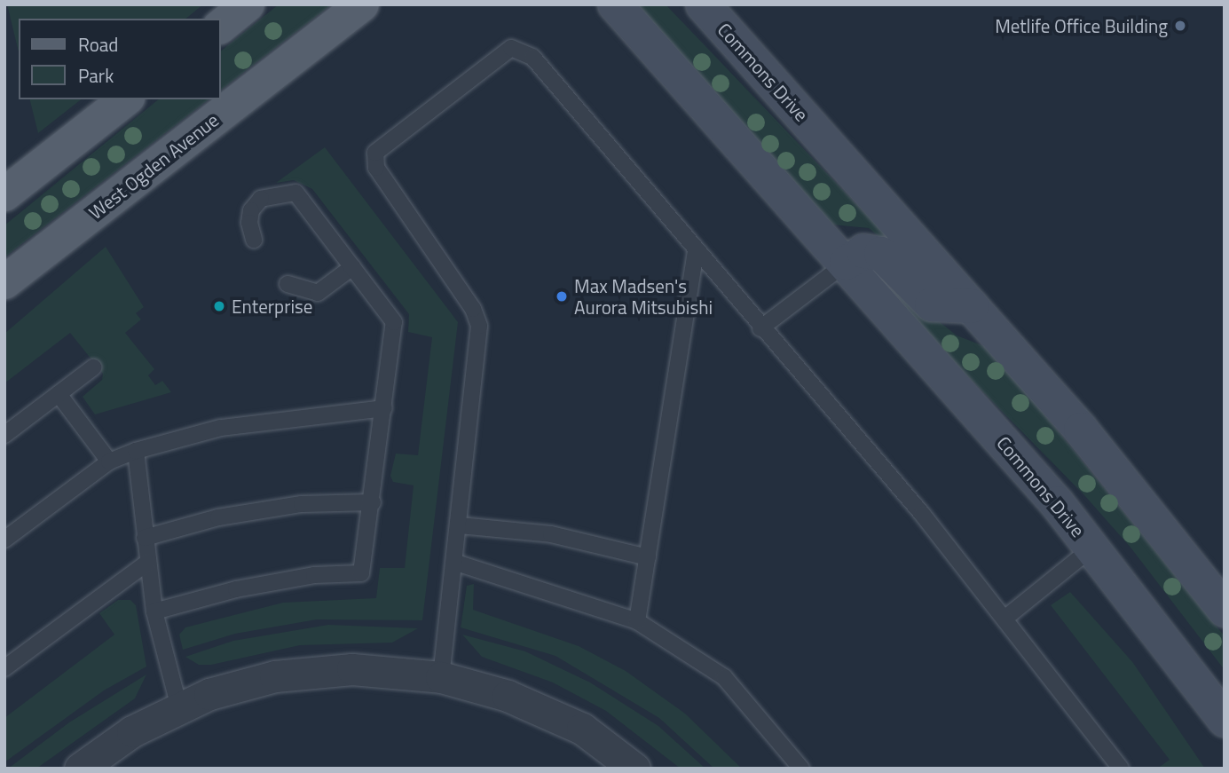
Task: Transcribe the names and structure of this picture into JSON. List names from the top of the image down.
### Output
{
  "streets": {
    "main road": ["West Ogden Avenue"],
    "street": ["Commons Drive"]
  },
  "places": ["Metlife Office Building", "Max Madsen's Aurora Mitsubishi", "Enterprise"],
  "legend": ["Road", "Park"]
}
